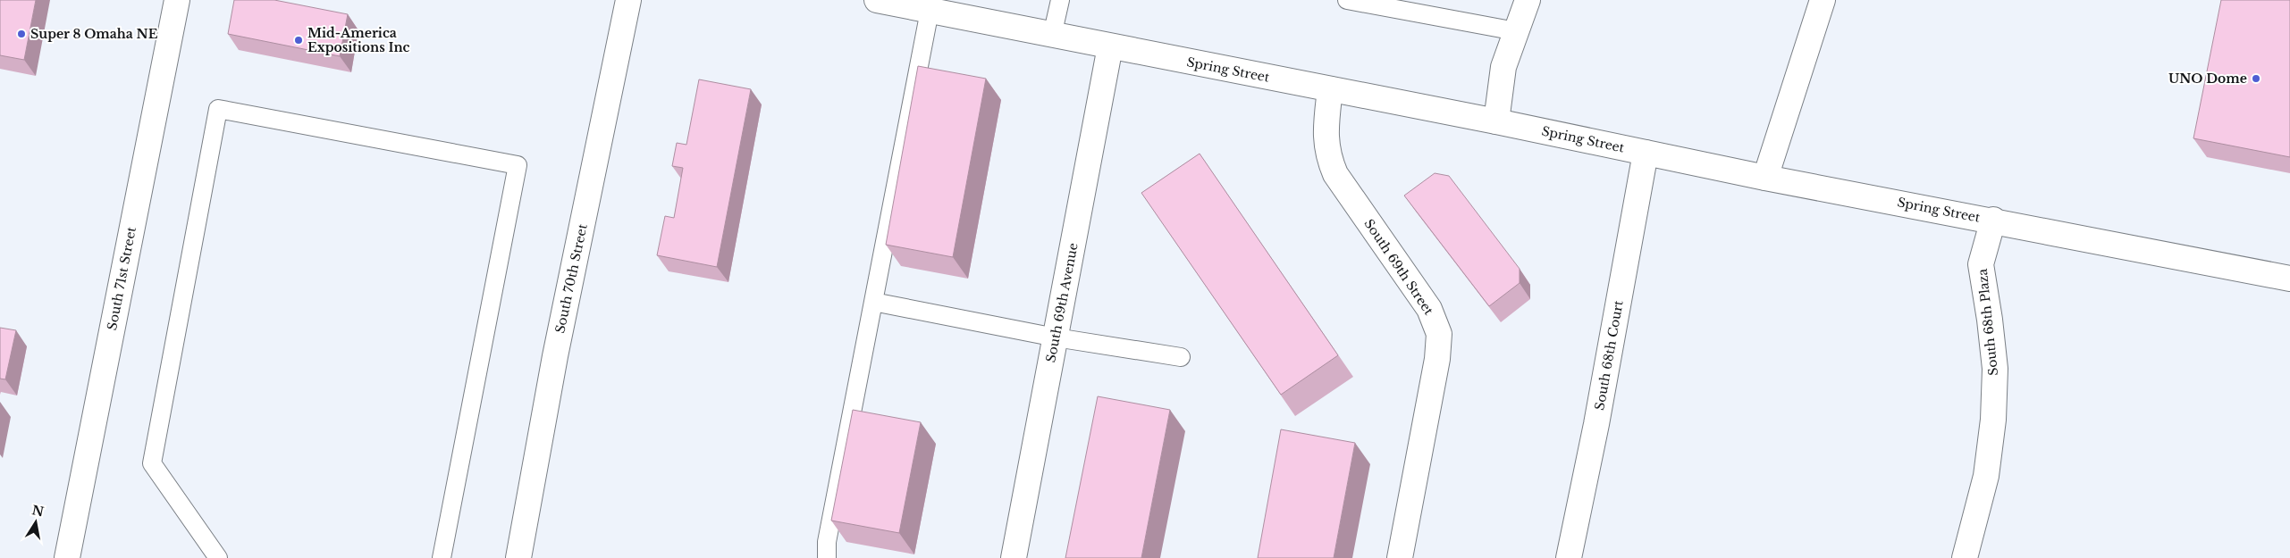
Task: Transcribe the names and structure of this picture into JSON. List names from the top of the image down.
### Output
{
  "streets": {
    "street": [
      "Spring Street",
      "South 69th Street",
      "South 71st Street",
      "South 70th Street",
      "South 69th Avenue",
      "South 68th Plaza",
      "South 68th Court"
    ]
  },
  "crossings": [
    ["Spring Street", "South 69th Street"],
    ["Spring Street", "South 69th Avenue"],
    ["Spring Street", "South 68th Plaza"],
    ["Spring Street", "South 68th Court"]
  ],
  "places": ["Super 8 Omaha NE", "Mid-America Expositions Inc", "UNO Dome"],
  "north": "top"
}
